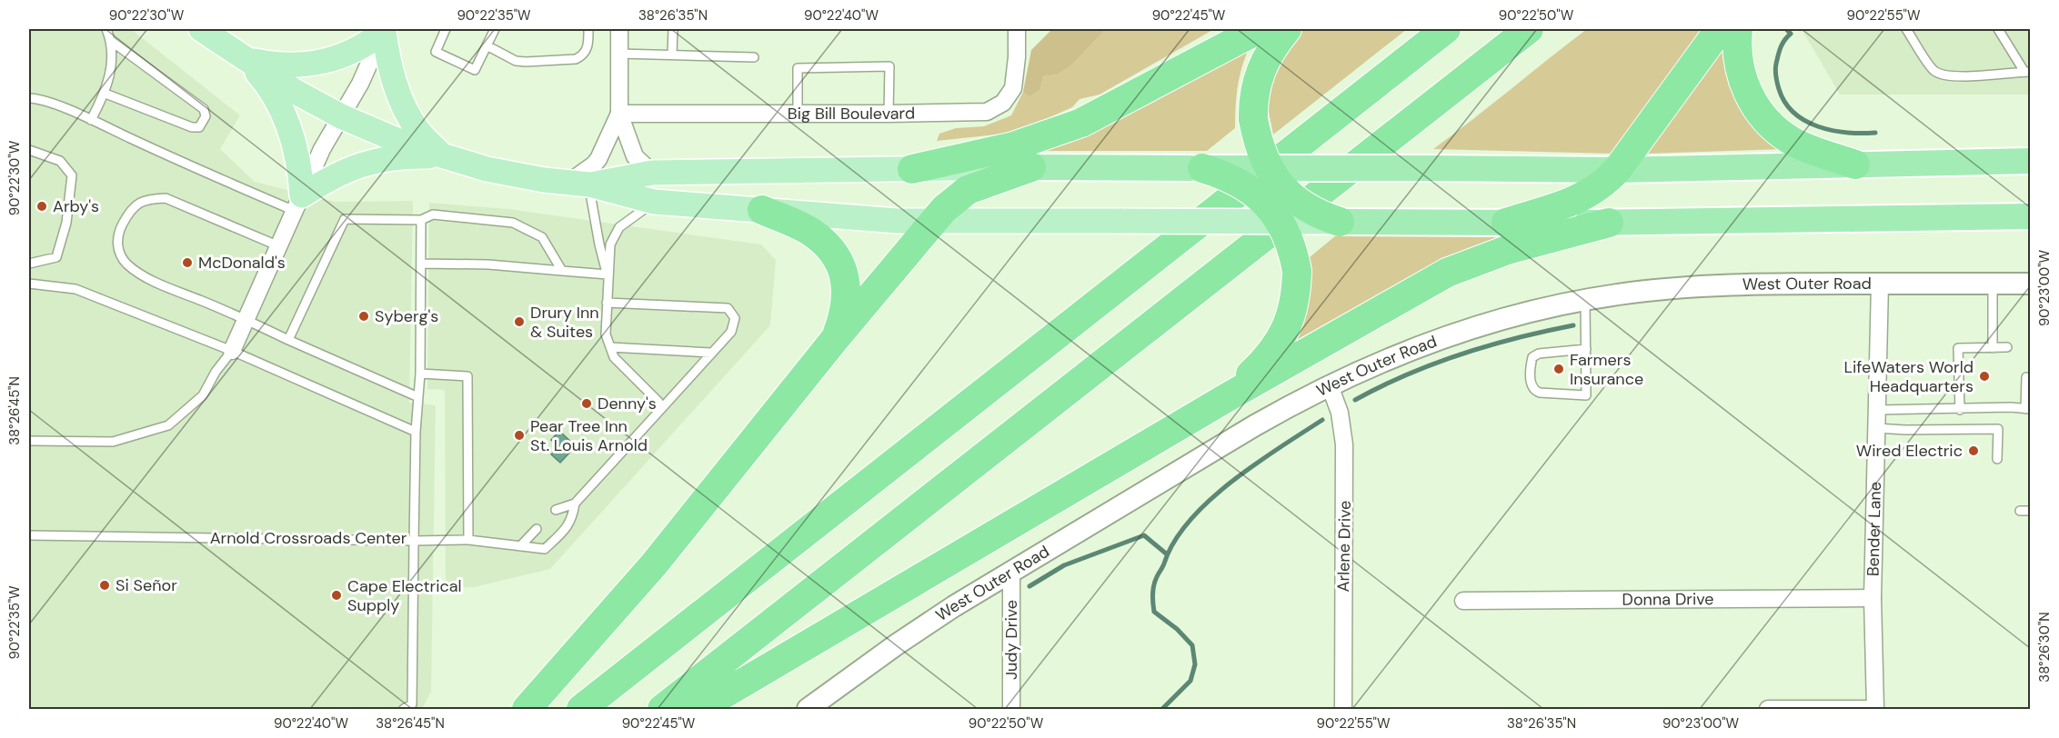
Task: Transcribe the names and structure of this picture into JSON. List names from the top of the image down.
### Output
{
  "streets": {
    "street": [
      "Big Bill Boulevard",
      "West Outer Road",
      "Bender Lane",
      "Arlene Drive",
      "Donna Drive",
      "Judy Drive"
    ],
    "lane": ["Arnold Crossroads Center"]
  },
  "crossings": [
    ["West Outer Road", "Bender Lane"],
    ["West Outer Road", "Arlene Drive"],
    ["West Outer Road", "Judy Drive"],
    ["Bender Lane", "Donna Drive"]
  ],
  "places": [
    "Arby's",
    "McDonald's",
    "Syberg's",
    "Drury Inn & Suites",
    "Farmers Insurance",
    "LifeWaters World Headquarters",
    "Denny's",
    "Pear Tree Inn St. Louis Arnold",
    "Wired Electric",
    "Si Señor",
    "Cape Electrical Supply"
  ],
  "coordinates": [
    "90°22'30\"W",
    "90°22'35\"W",
    "38°26'35\"N",
    "90°22'40\"W",
    "90°22'45\"W",
    "90°22'50\"W",
    "90°22'55\"W",
    "90°23'00\"W",
    "38°26'45\"N",
    "38°26'30\"N"
  ]
}
